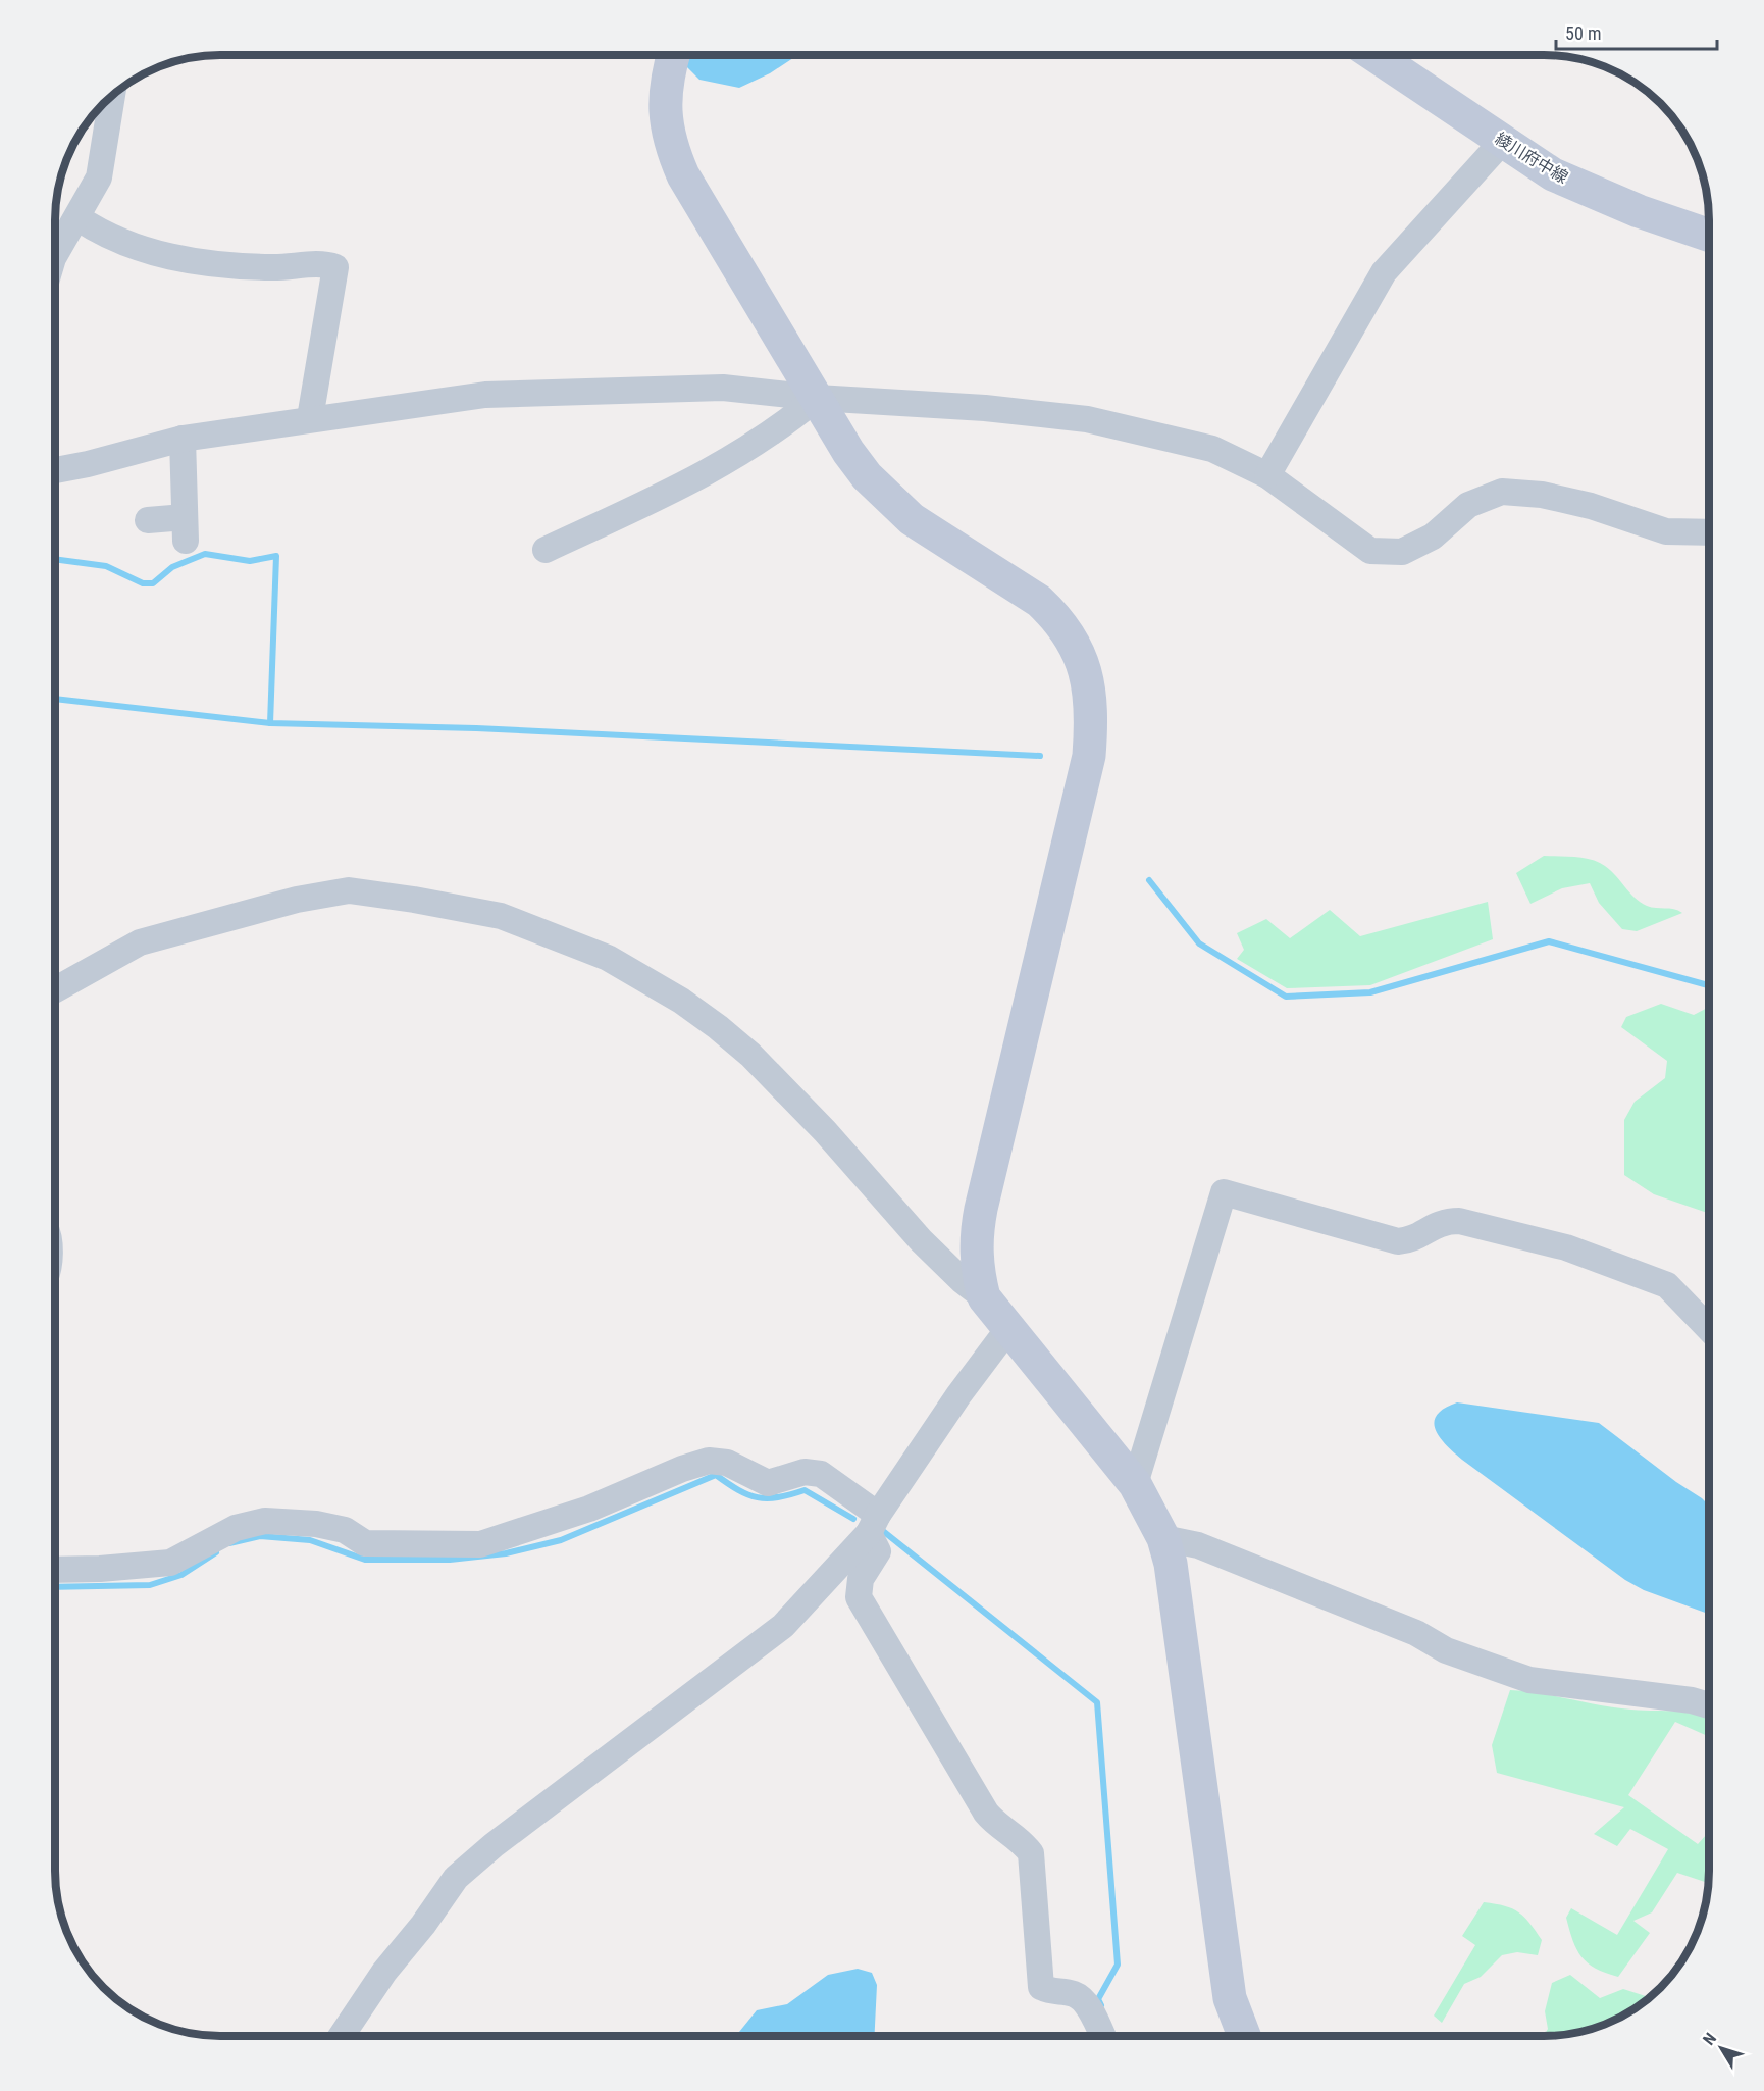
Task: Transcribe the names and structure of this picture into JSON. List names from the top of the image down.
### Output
{
  "streets": {
    "street": ["綾川府中線"]
  },
  "scale_bar": "50 m",
  "north": "top left"
}
